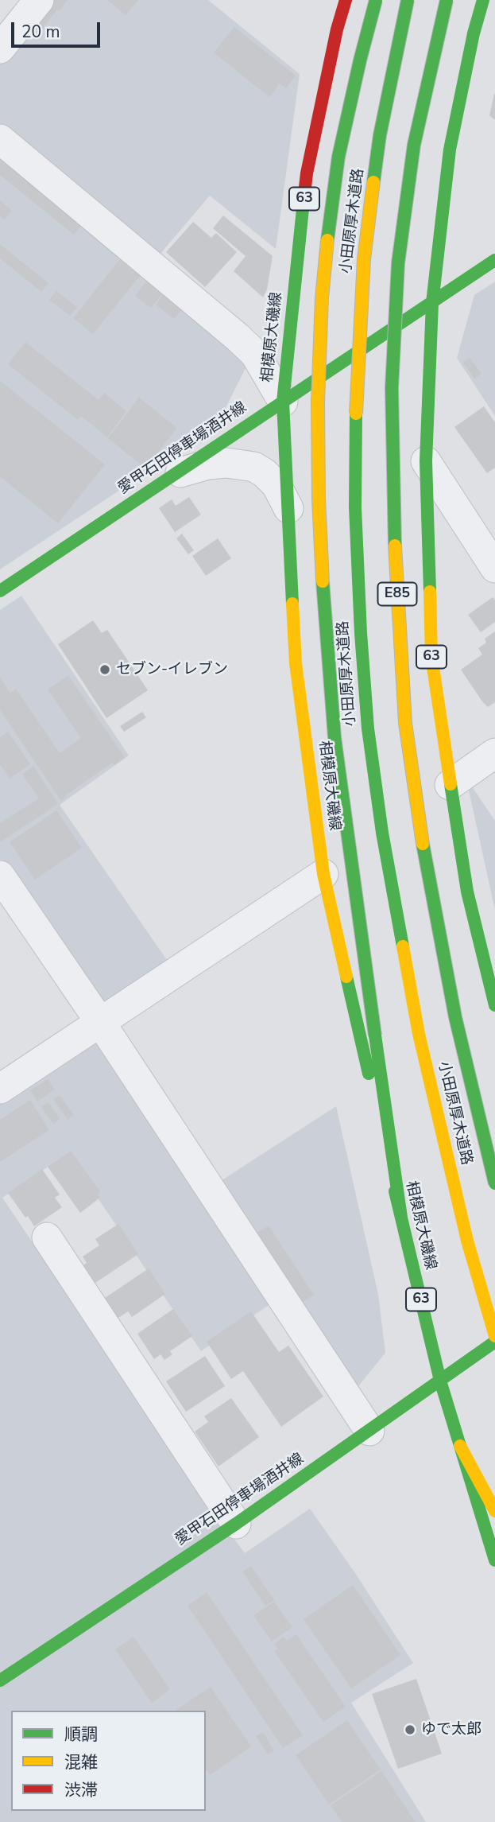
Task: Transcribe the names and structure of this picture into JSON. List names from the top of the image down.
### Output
{
  "streets": {
    "main road": [
      "63",
      "小田原厚木道路",
      "相模原大磯線",
      "愛甲石田停車場酒井線",
      "E85"
    ]
  },
  "crossings": [
    ["63", "愛甲石田停車場酒井線"],
    ["相模原大磯線", "愛甲石田停車場酒井線"]
  ],
  "places": ["セブン-イレブン", "ゆで太郎"],
  "legend": ["順調", "混雑", "渋滞"],
  "scale_bar": "20 m"
}
